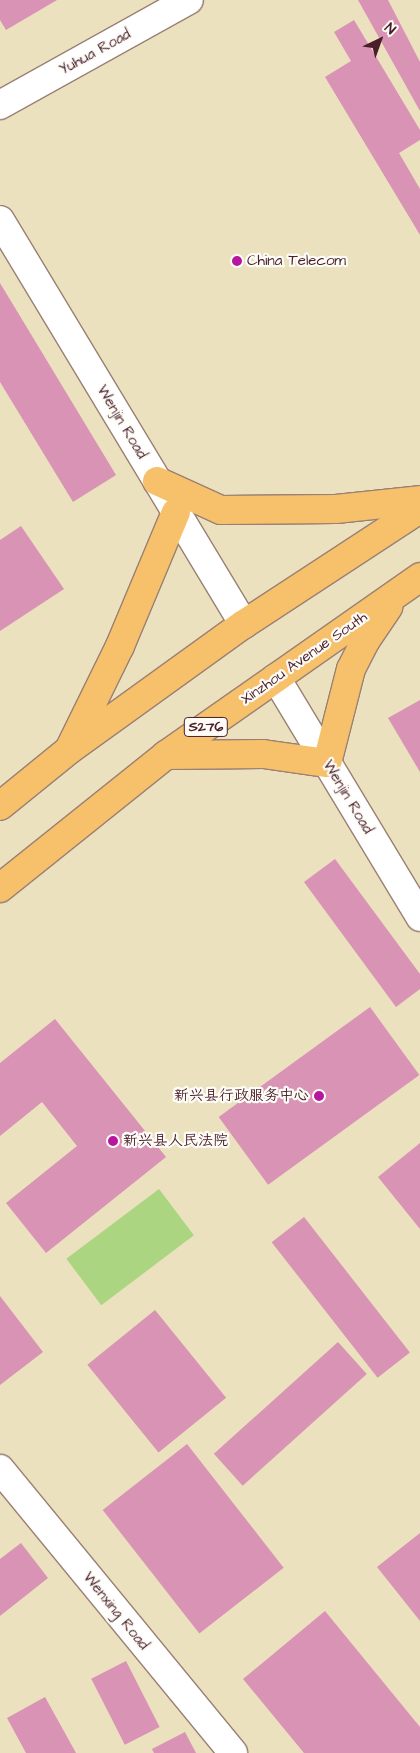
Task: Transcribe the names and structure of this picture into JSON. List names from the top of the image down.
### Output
{
  "streets": {
    "main road": ["Xinzhou Avenue South", "S276"],
    "street": ["Yuhua Road", "Wenjin Road", "Wenxing Road"]
  },
  "crossings": [
    ["Wenjin Road", "Xinzhou Avenue South"]
  ],
  "places": ["China Telecom", "新兴县行政服务中心", "新兴县人民法院"],
  "north": "top right"
}
